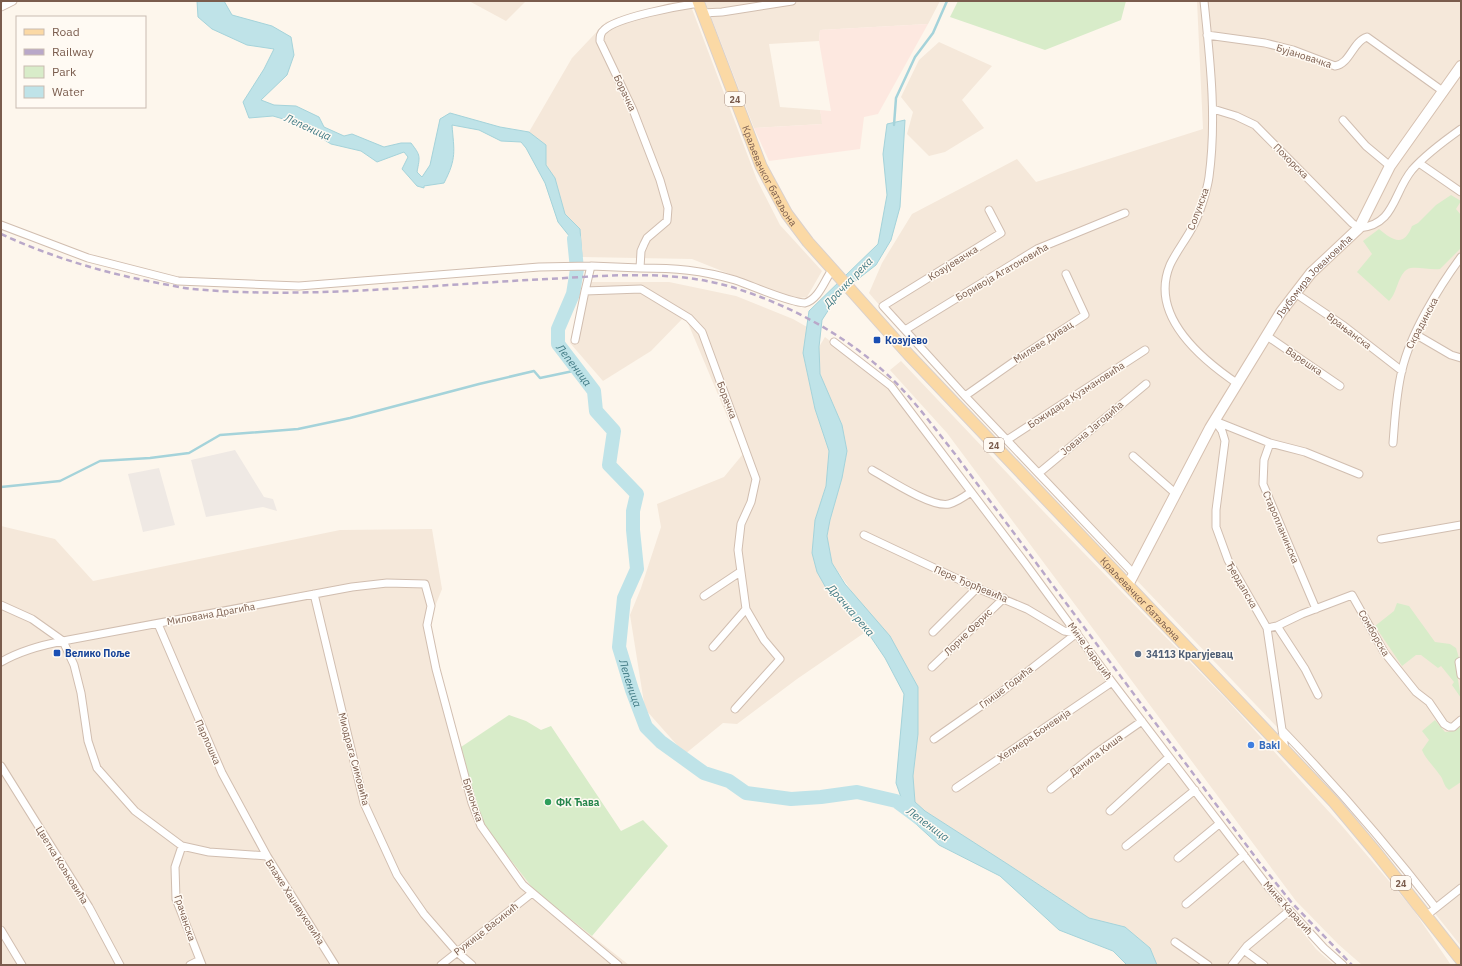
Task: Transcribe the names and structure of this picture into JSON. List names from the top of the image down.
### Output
{
  "streets": {
    "main road": ["24", "Краљевачког батаљона"],
    "street": [
      "Бујановачка",
      "Борачка",
      "Похорска",
      "Солунска",
      "Козујевачка",
      "Боривоја Агатоновића",
      "Љубомира Јовановића",
      "Скрадинска",
      "Врањанска",
      "Милеве Дивац",
      "Варешка",
      "Божидара Кузмановића",
      "Јована Јагодића",
      "Старопланинска",
      "Пере Ђорђевића",
      "Ђердапска",
      "Милована Драгића",
      "Лорне Ферис",
      "Сомборска",
      "Мине Караџић",
      "Глише Годића",
      "Хелмера Боневија",
      "Парлошка",
      "Данила Киша",
      "Миодрага Симовића",
      "Брионска",
      "Цветка Кољковића",
      "Блаже Хаџивуковића",
      "Грачанска",
      "Ружице Васикић"
    ]
  },
  "crossings": [
    ["Бујановачка", "Солунска"],
    ["Бујановачка", "Љубомира Јовановића"],
    ["Борачка", "Краљевачког батаљона"],
    ["Похорска", "Солунска"],
    ["Похорска", "Љубомира Јовановића"],
    ["Краљевачког батаљона", "Љубомира Јовановића"],
    ["Краљевачког батаљона", "Ђердапска"],
    ["Солунска", "Љубомира Јовановића"],
    ["Козујевачка", "Боривоја Агатоновића"],
    ["Љубомира Јовановића", "Врањанска"],
    ["Љубомира Јовановића", "Варешка"],
    ["Љубомира Јовановића", "Ђердапска"],
    ["Скрадинска", "Врањанска"],
    ["Старопланинска", "Сомборска"],
    ["Пере Ђорђевића", "Лорне Ферис"],
    ["Пере Ђорђевића", "Мине Караџић"],
    ["Пере Ђорђевића", "Глише Годића"],
    ["Ђердапска", "Сомборска"],
    ["Милована Драгића", "Парлошка"],
    ["Милована Драгића", "Миодрага Симовића"],
    ["Милована Драгића", "Брионска"],
    ["Милована Драгића", "Блаже Хаџивуковића"],
    ["Мине Караџић", "Глише Годића"],
    ["Мине Караџић", "Хелмера Боневија"],
    ["Мине Караџић", "Данила Киша"],
    ["Парлошка", "Блаже Хаџивуковића"],
    ["Миодрага Симовића", "Ружице Васикић"],
    ["Брионска", "Ружице Васикић"],
    ["Блаже Хаџивуковића", "Грачанска"]
  ],
  "water": ["Лепеница", "Драчка река"],
  "places": {
    "transit": ["Козујево", "Велико Поље"],
    "other": ["34113 Крагујевац", "Baki", "ФК Ћава"]
  },
  "legend": [
    "Road",
    "Railway",
    "Park",
    "Water"
  ]
}
